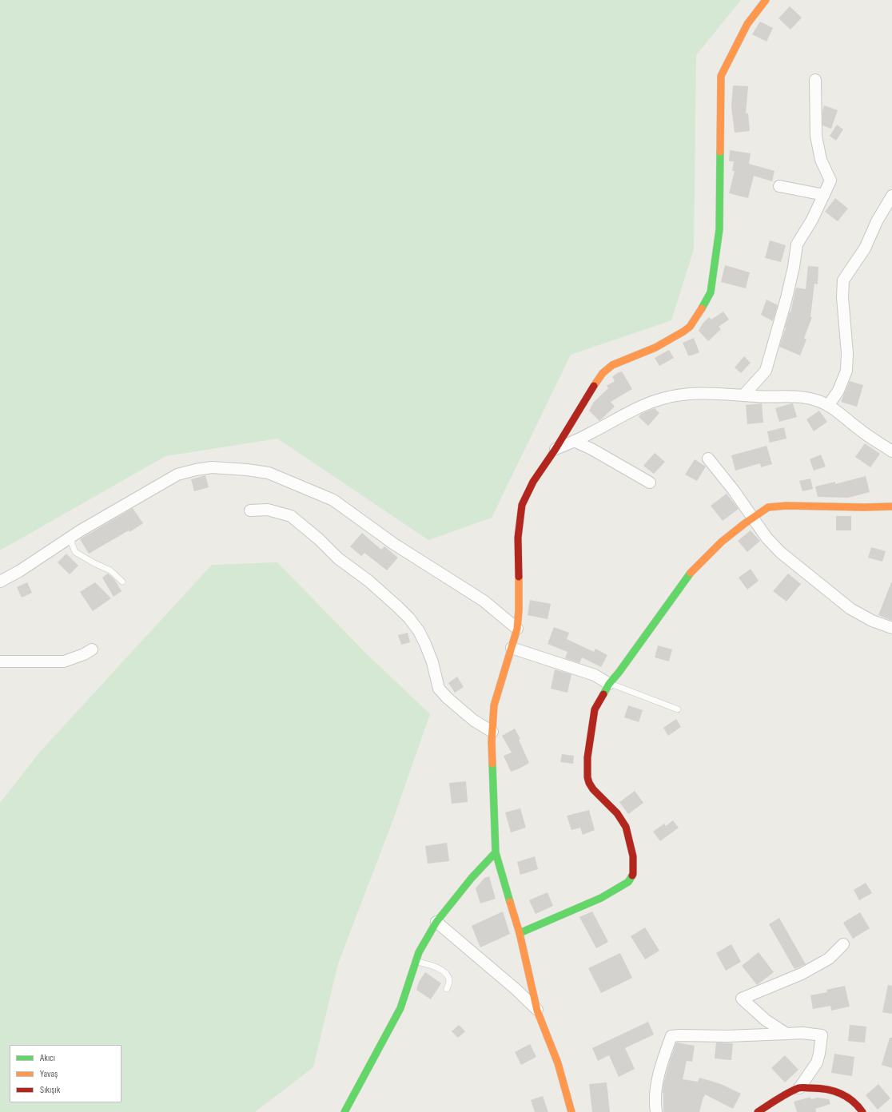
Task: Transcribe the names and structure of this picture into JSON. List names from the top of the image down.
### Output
{
  "legend": ["Akıcı", "Yavaş", "Sıkışık"]
}
